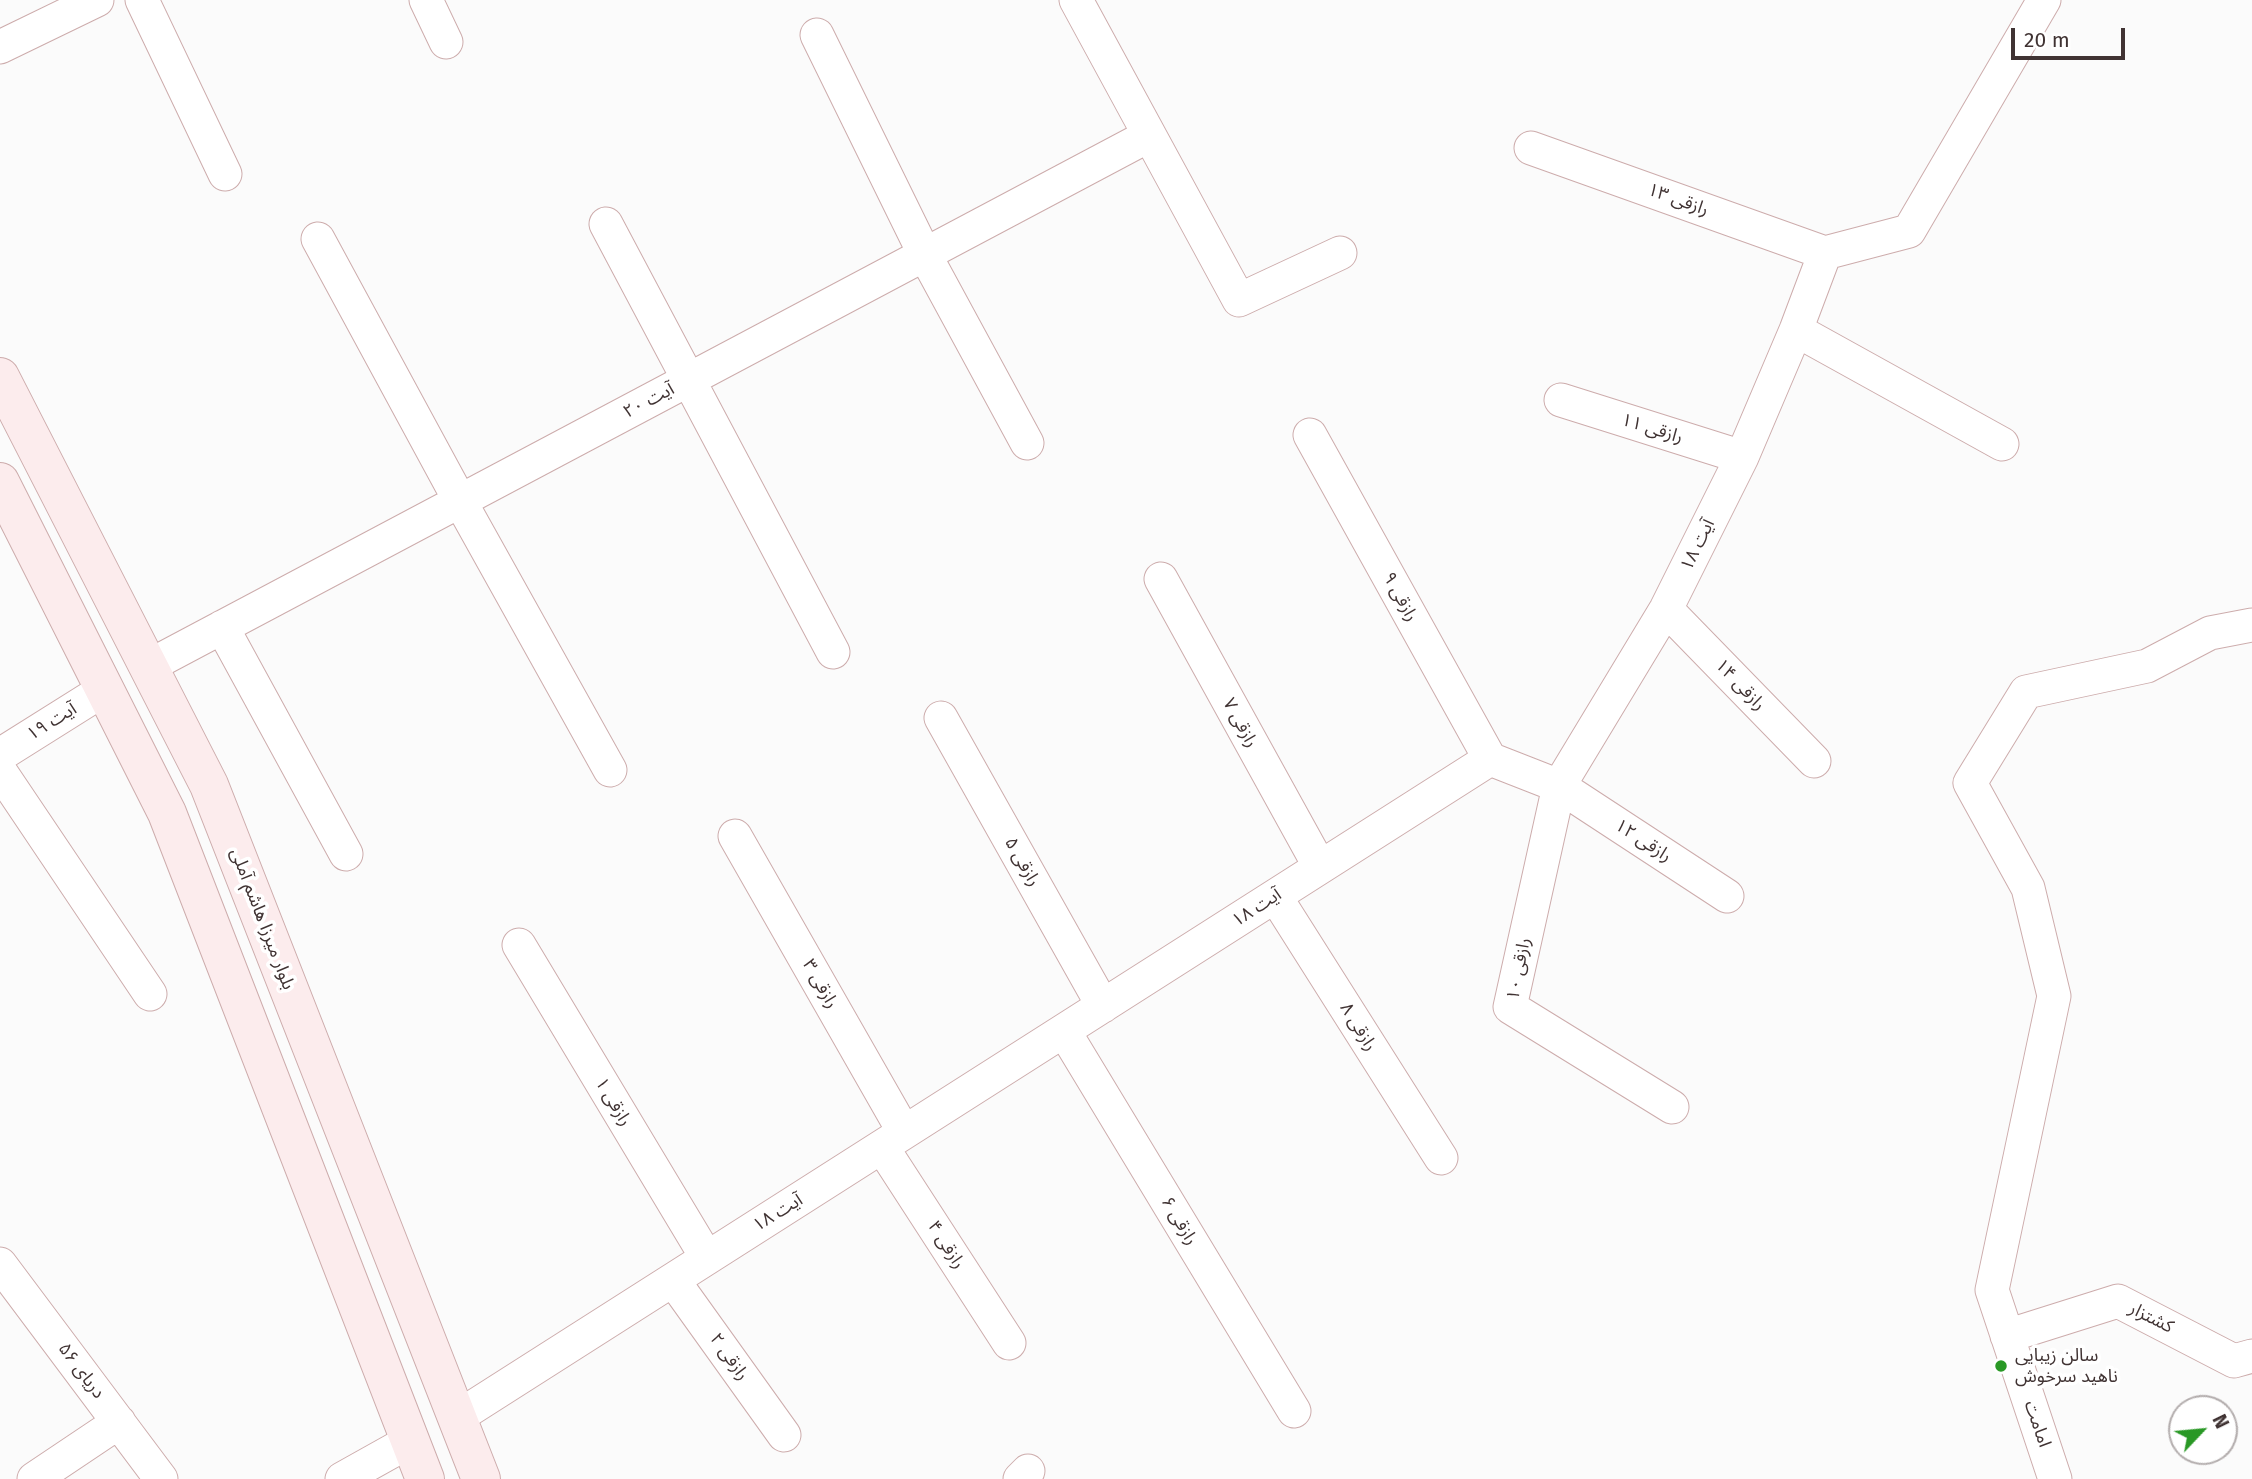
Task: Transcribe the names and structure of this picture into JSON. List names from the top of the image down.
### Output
{
  "streets": {
    "main road": ["بلوار میرزا هاشم آملی"],
    "street": [
      "رازقی ۱۳",
      "آیت ۲۰",
      "رازقی ۱۱",
      "آیت ۱۸",
      "رازقی ۹",
      "رازقی ۱۴",
      "آیت ۱۹",
      "رازقی ۷",
      "رازقی ۱۲",
      "رازقی ۵",
      "رازقی ۱۰",
      "رازقی ۳",
      "رازقی ۸",
      "رازقی ۱",
      "رازقی ۶",
      "رازقی ۴",
      "کشتزار",
      "رازقی ۲",
      "دریای ۵۶",
      "امامت"
    ]
  },
  "crossings": [
    ["رازقی ۱۳", "آیت ۱۸"],
    ["آیت ۲۰", "بلوار میرزا هاشم آملی"],
    ["رازقی ۱۱", "آیت ۱۸"],
    ["آیت ۱۸", "رازقی ۹"],
    ["آیت ۱۸", "رازقی ۱۴"],
    ["آیت ۱۸", "رازقی ۷"],
    ["آیت ۱۸", "رازقی ۱۲"],
    ["آیت ۱۸", "رازقی ۵"],
    ["آیت ۱۸", "بلوار میرزا هاشم آملی"],
    ["آیت ۱۸", "رازقی ۱۰"],
    ["آیت ۱۸", "رازقی ۳"],
    ["آیت ۱۸", "رازقی ۸"],
    ["آیت ۱۸", "رازقی ۱"],
    ["آیت ۱۸", "رازقی ۶"],
    ["آیت ۱۸", "رازقی ۴"],
    ["آیت ۱۸", "رازقی ۲"],
    ["رازقی ۱۲", "رازقی ۱۰"],
    ["رازقی ۳", "رازقی ۴"],
    ["کشتزار", "امامت"]
  ],
  "places": ["سالن زیبایی ناهید سرخوش"],
  "scale_bar": "20 m",
  "north": "top right"
}
